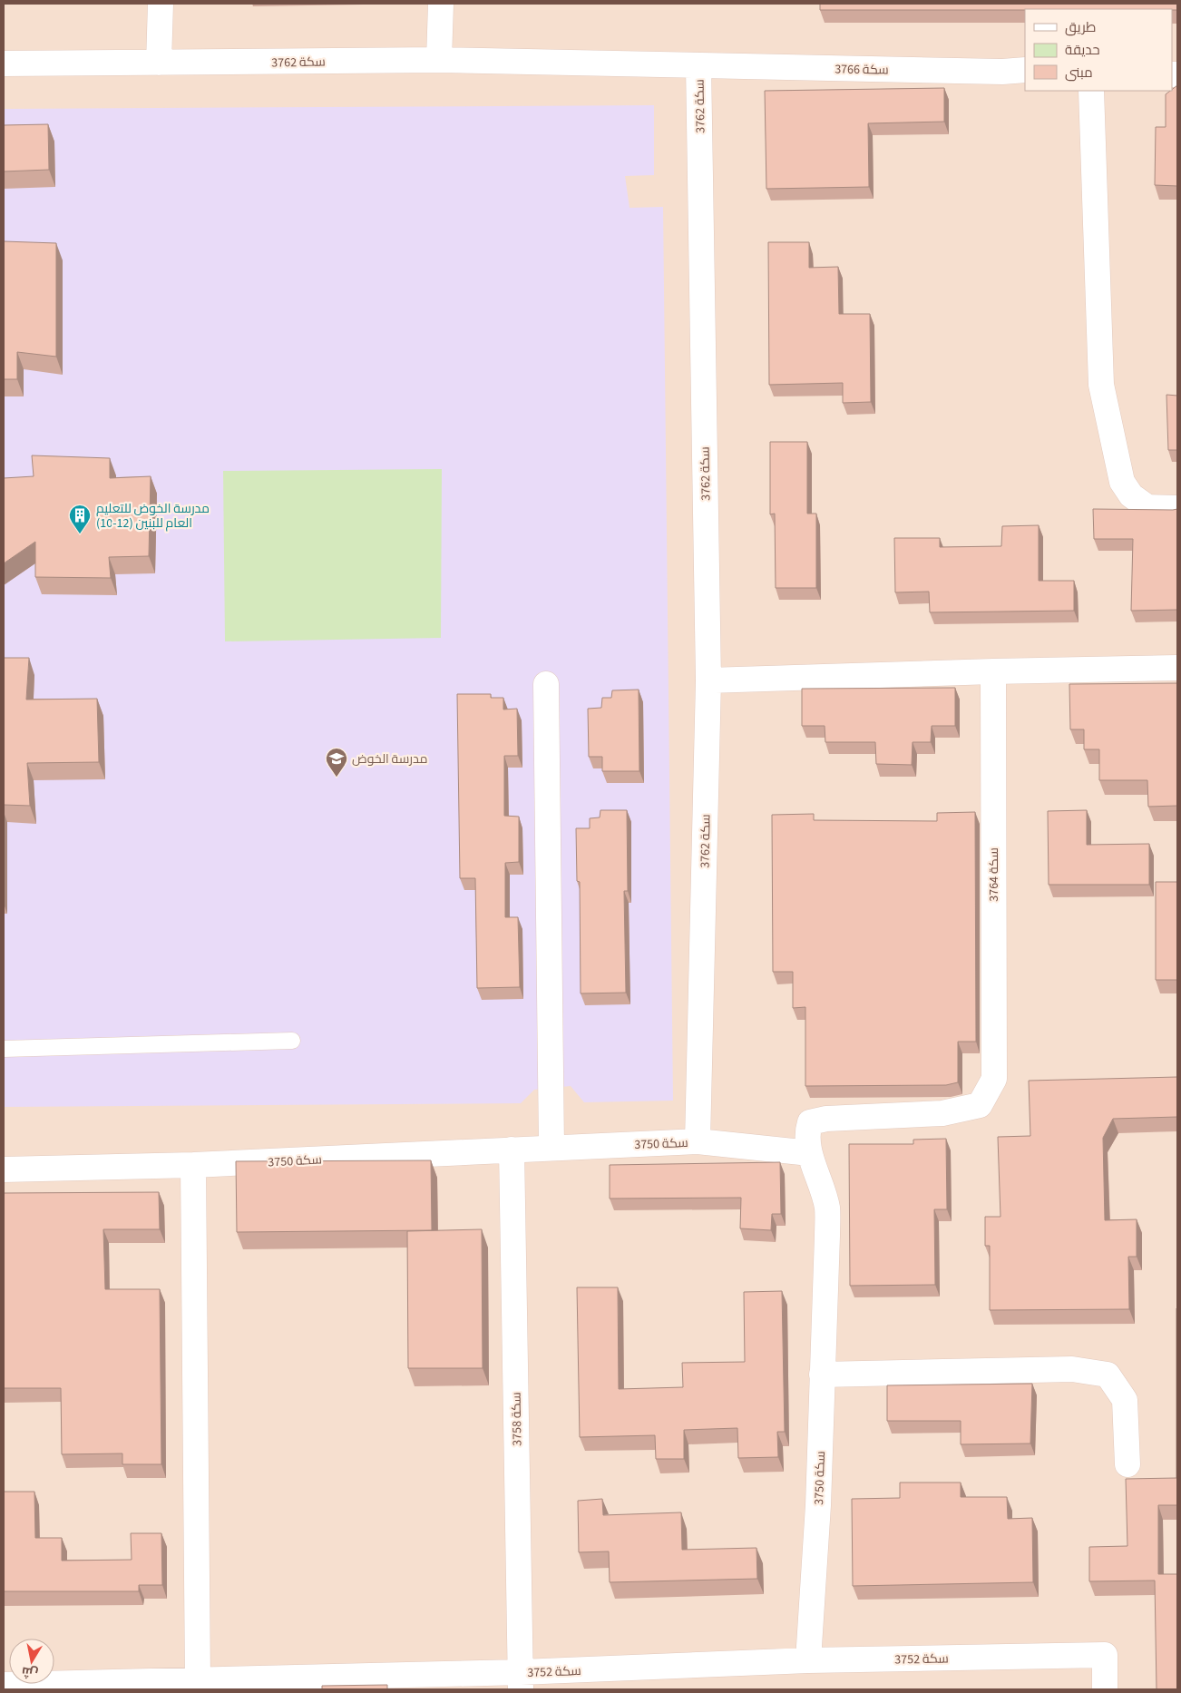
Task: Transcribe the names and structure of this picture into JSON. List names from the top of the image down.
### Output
{
  "streets": {
    "street": [
      "سكة 3762",
      "سكة 3766",
      "سكة 3764",
      "سكة 3750",
      "سكة 3758",
      "سكة 3752"
    ]
  },
  "crossings": [
    ["سكة 3762", "سكة 3766"],
    ["سكة 3762", "سكة 3750"],
    ["سكة 3764", "سكة 3750"],
    ["سكة 3750", "سكة 3758"],
    ["سكة 3750", "سكة 3752"],
    ["سكة 3758", "سكة 3752"]
  ],
  "places": {
    "building": ["مدرسة الخوض للتعليم العام للبنين (12-10)"],
    "school or university": ["مدرسة الخوض"]
  },
  "legend": ["طريق", "حديقة", "مبنى"],
  "north": "bottom"
}
